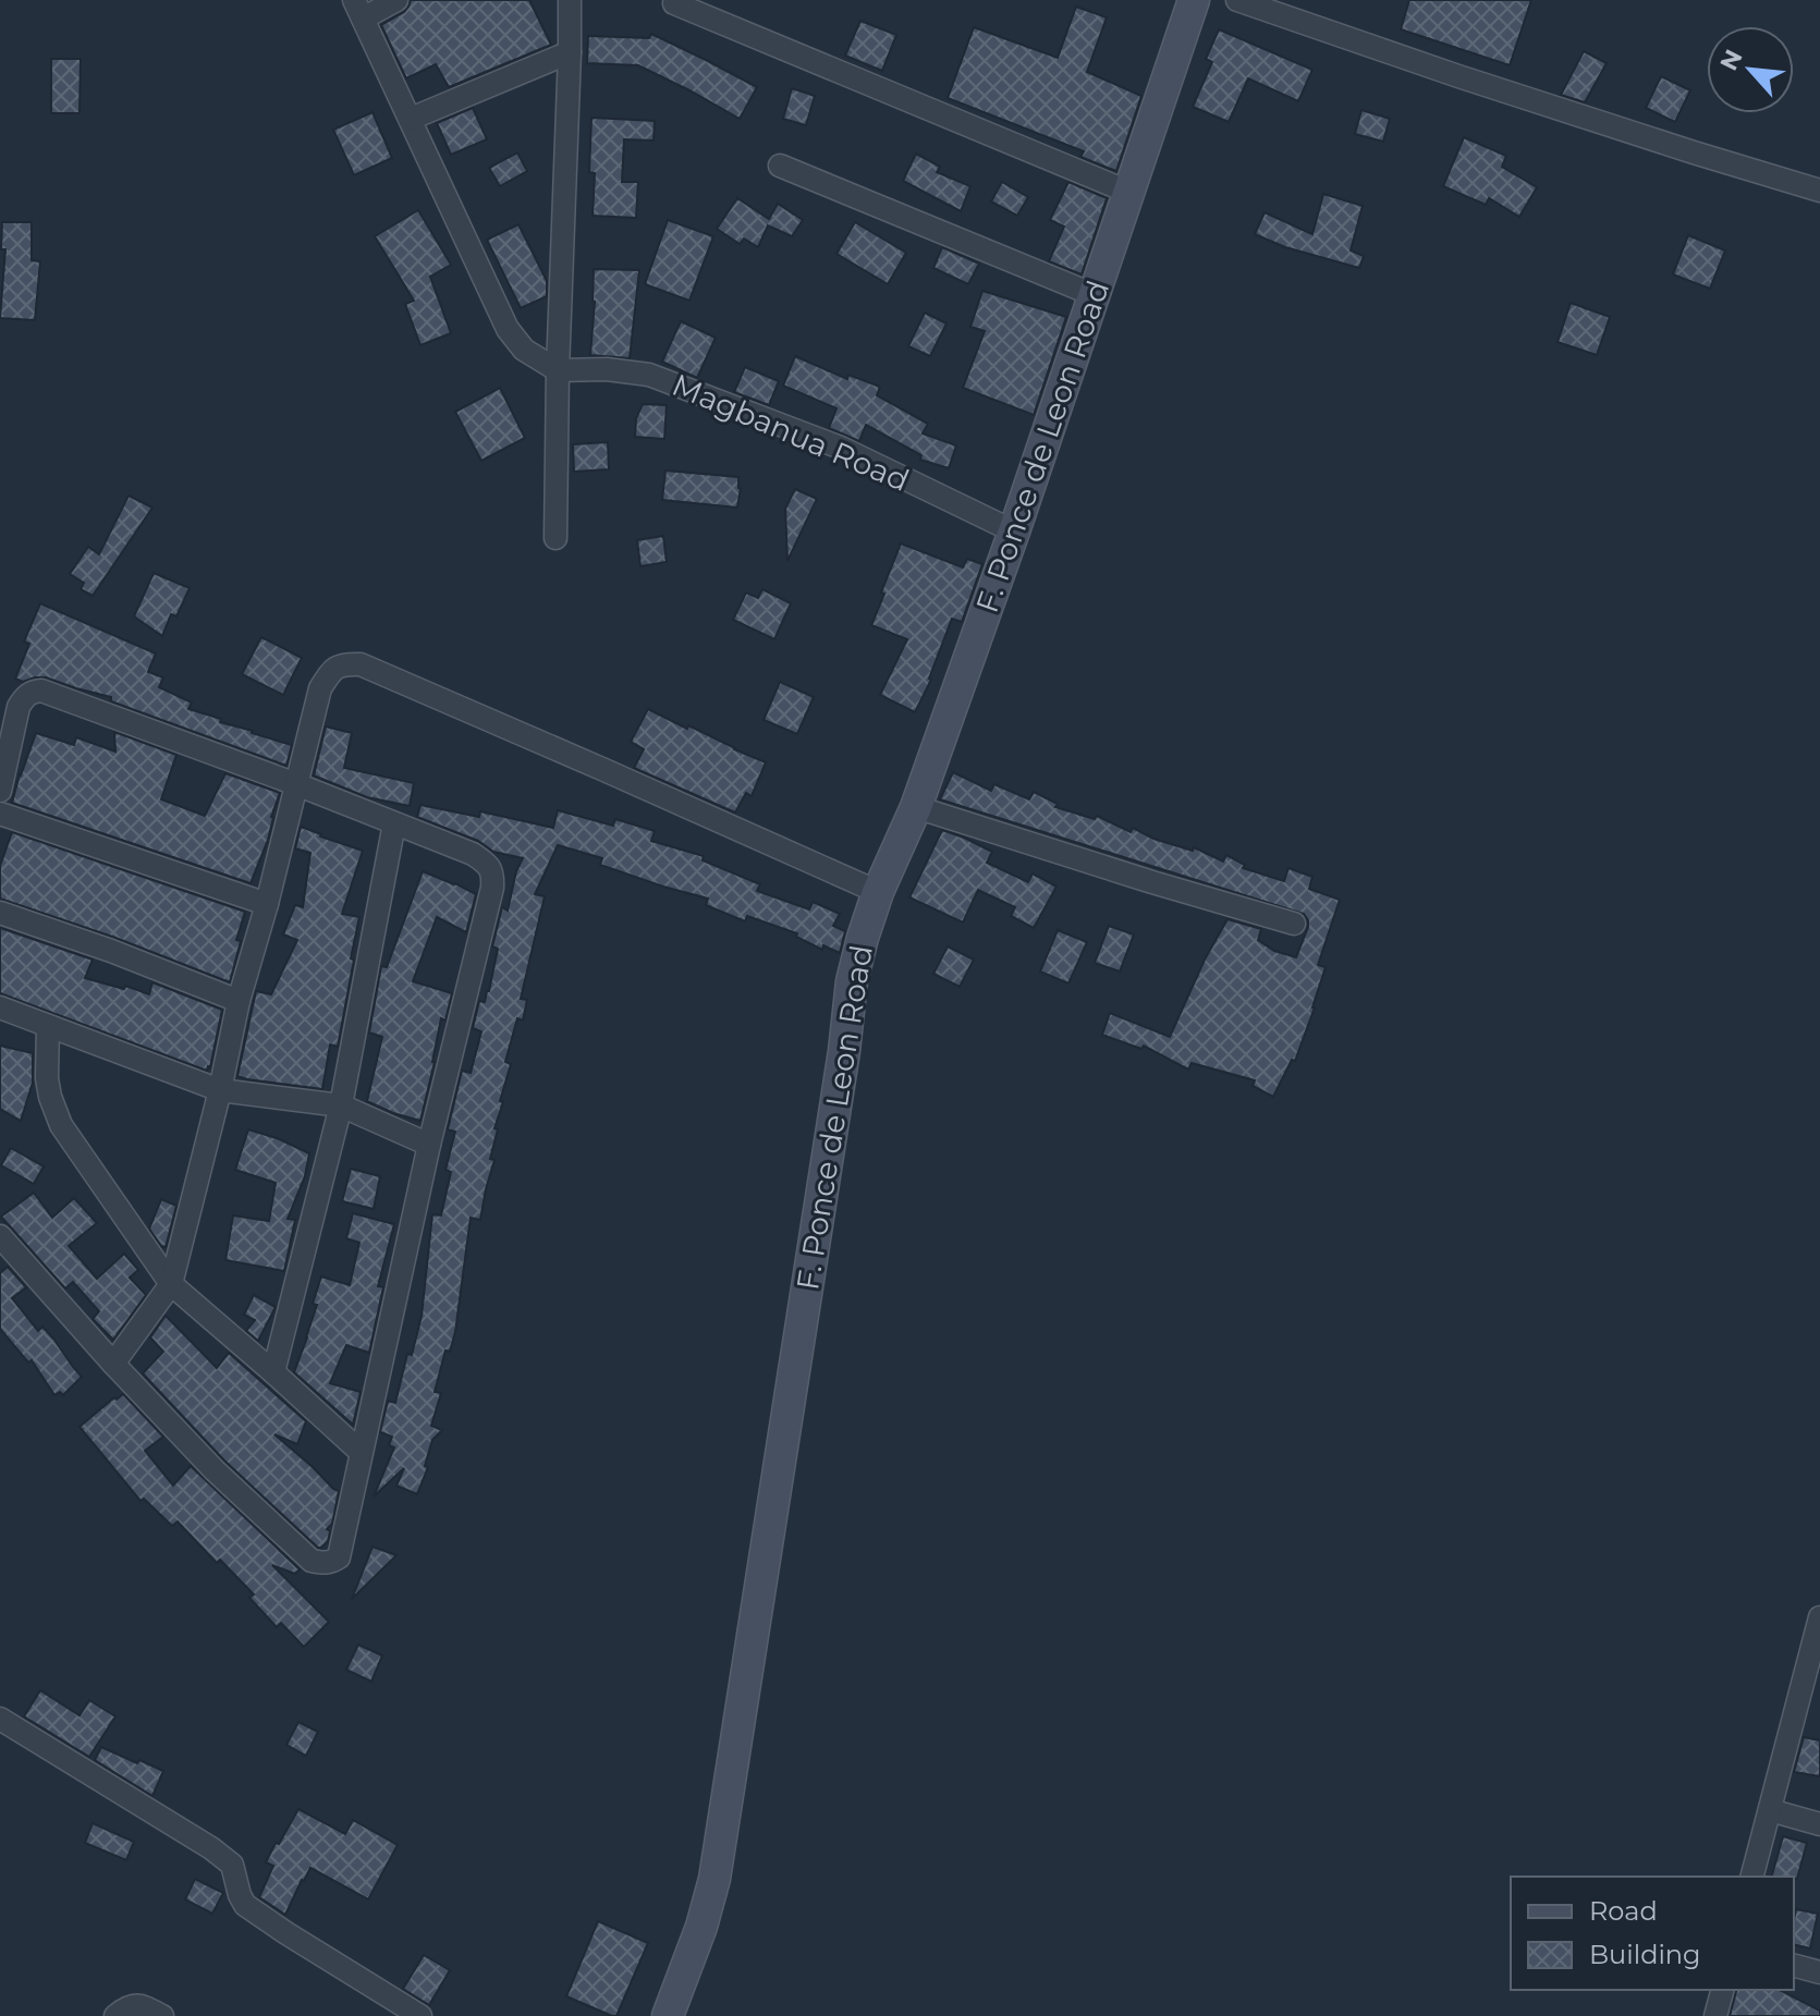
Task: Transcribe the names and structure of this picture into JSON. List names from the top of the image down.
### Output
{
  "streets": {
    "street": ["Magbanua Road", "F. Ponce de Leon Road"]
  },
  "crossings": [
    ["Magbanua Road", "F. Ponce de Leon Road"]
  ],
  "legend": ["Road", "Building"],
  "north": "top left"
}
